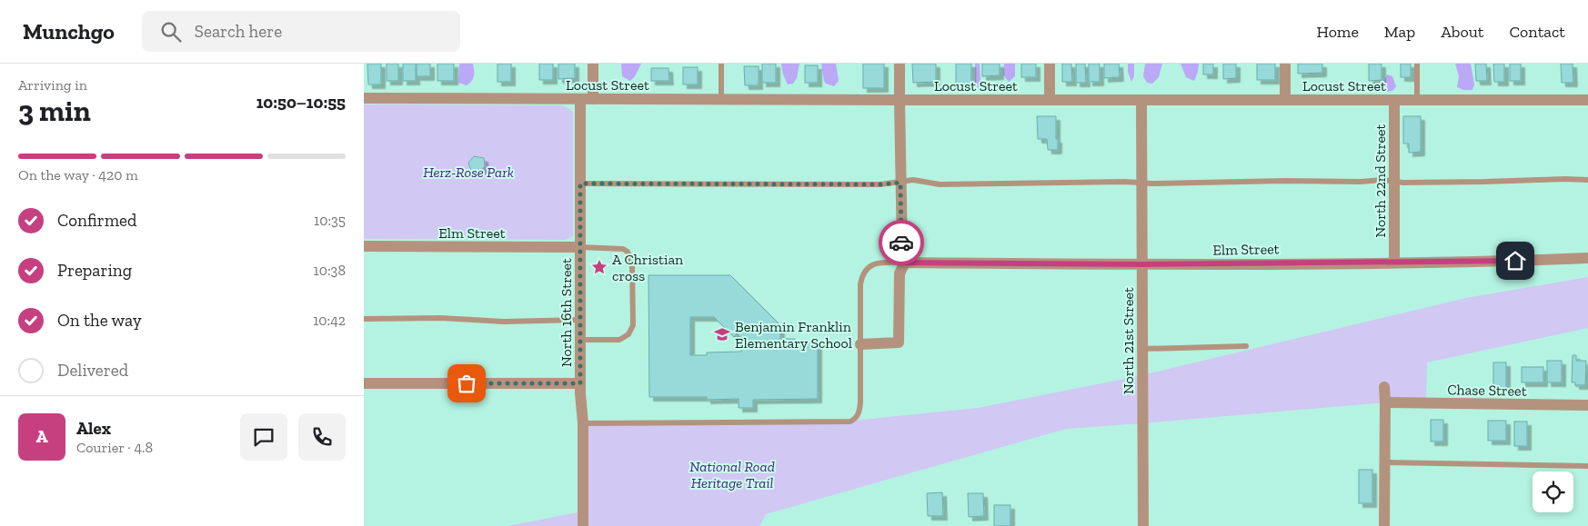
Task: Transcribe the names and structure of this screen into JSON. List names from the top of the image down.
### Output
{
  "streets": {
    "street": [
      "Locust Street",
      "North 22nd Street",
      "Elm Street",
      "North 16th Street",
      "North 21st Street",
      "Chase Street"
    ]
  },
  "crossings": [
    ["Locust Street", "North 22nd Street"],
    ["Locust Street", "North 16th Street"],
    ["Locust Street", "North 21st Street"],
    ["North 22nd Street", "Elm Street"],
    ["Elm Street", "North 16th Street"],
    ["Elm Street", "North 21st Street"]
  ],
  "parks": ["Herz-Rose Park", "National Road Heritage Trail"],
  "places": {
    "place": ["A Christian cross"],
    "school or university": ["Benjamin Franklin Elementary School"]
  },
  "page": {
    "header": "Munchgo",
    "search": "Search here",
    "nav": [
      "Home",
      "Map",
      "About",
      "Contact"
    ],
    "heading": ["3 min", "Arriving in", "10:50–10:55"],
    "panel": ["Alex", "Courier · 4.8"],
    "bar": "On the way · 420 m",
    "list": [
      ["Confirmed", "10:35"],
      ["Preparing", "10:38"],
      ["On the way", "10:42"],
      "Delivered"
    ],
    "round": "A"
  }
}
